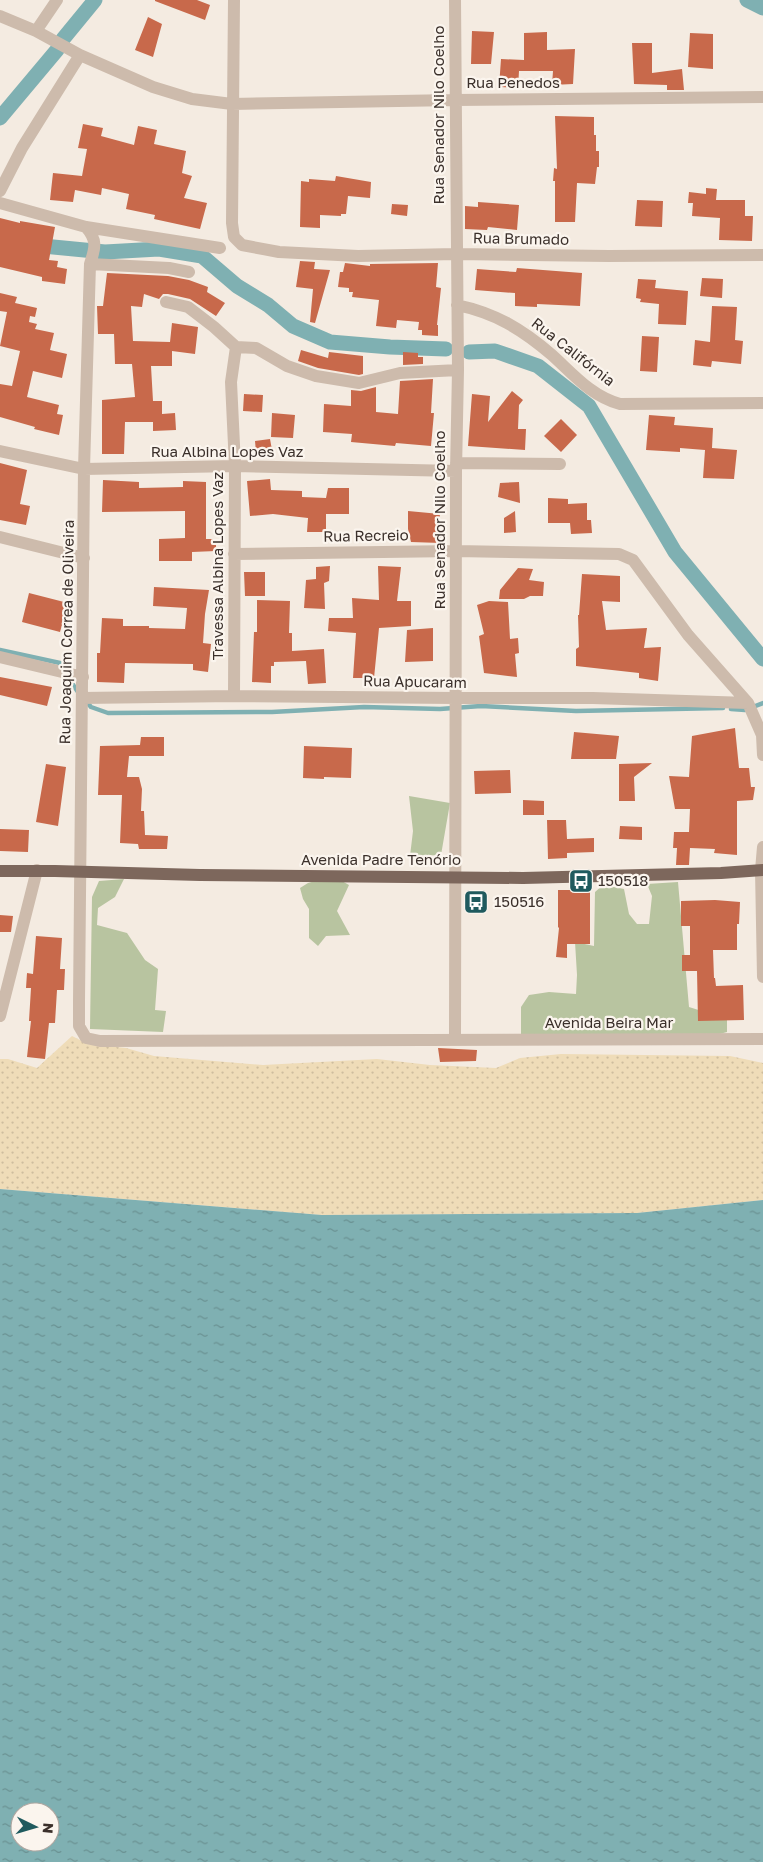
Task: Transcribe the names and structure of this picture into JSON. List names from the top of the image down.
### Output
{
  "streets": {
    "main road": ["Avenida Padre Tenório"],
    "street": [
      "Rua Penedos",
      "Rua Senador Nilo Coelho",
      "Rua Brumado",
      "Rua Califórnia",
      "Rua Albina Lopes Vaz",
      "Rua Recreio",
      "Travessa Albina Lopes Vaz",
      "Rua Joaquim Correa de Oliveira",
      "Rua Apucaram",
      "Avenida Beira Mar"
    ]
  },
  "crossings": [
    ["Rua Penedos", "Rua Senador Nilo Coelho"],
    ["Rua Penedos", "Rua Brumado"],
    ["Rua Senador Nilo Coelho", "Rua Brumado"],
    ["Rua Senador Nilo Coelho", "Rua Califórnia"],
    ["Rua Senador Nilo Coelho", "Rua Albina Lopes Vaz"],
    ["Rua Senador Nilo Coelho", "Rua Recreio"],
    ["Rua Senador Nilo Coelho", "Rua Apucaram"],
    ["Rua Senador Nilo Coelho", "Avenida Padre Tenório"],
    ["Rua Senador Nilo Coelho", "Avenida Beira Mar"],
    ["Rua Albina Lopes Vaz", "Travessa Albina Lopes Vaz"],
    ["Rua Albina Lopes Vaz", "Rua Joaquim Correa de Oliveira"],
    ["Rua Recreio", "Travessa Albina Lopes Vaz"],
    ["Rua Recreio", "Rua Apucaram"],
    ["Travessa Albina Lopes Vaz", "Rua Apucaram"],
    ["Rua Joaquim Correa de Oliveira", "Rua Apucaram"],
    ["Rua Joaquim Correa de Oliveira", "Avenida Padre Tenório"],
    ["Rua Joaquim Correa de Oliveira", "Avenida Beira Mar"]
  ],
  "places": {
    "bus stop": ["150518", "150516"]
  },
  "north": "right"
}
